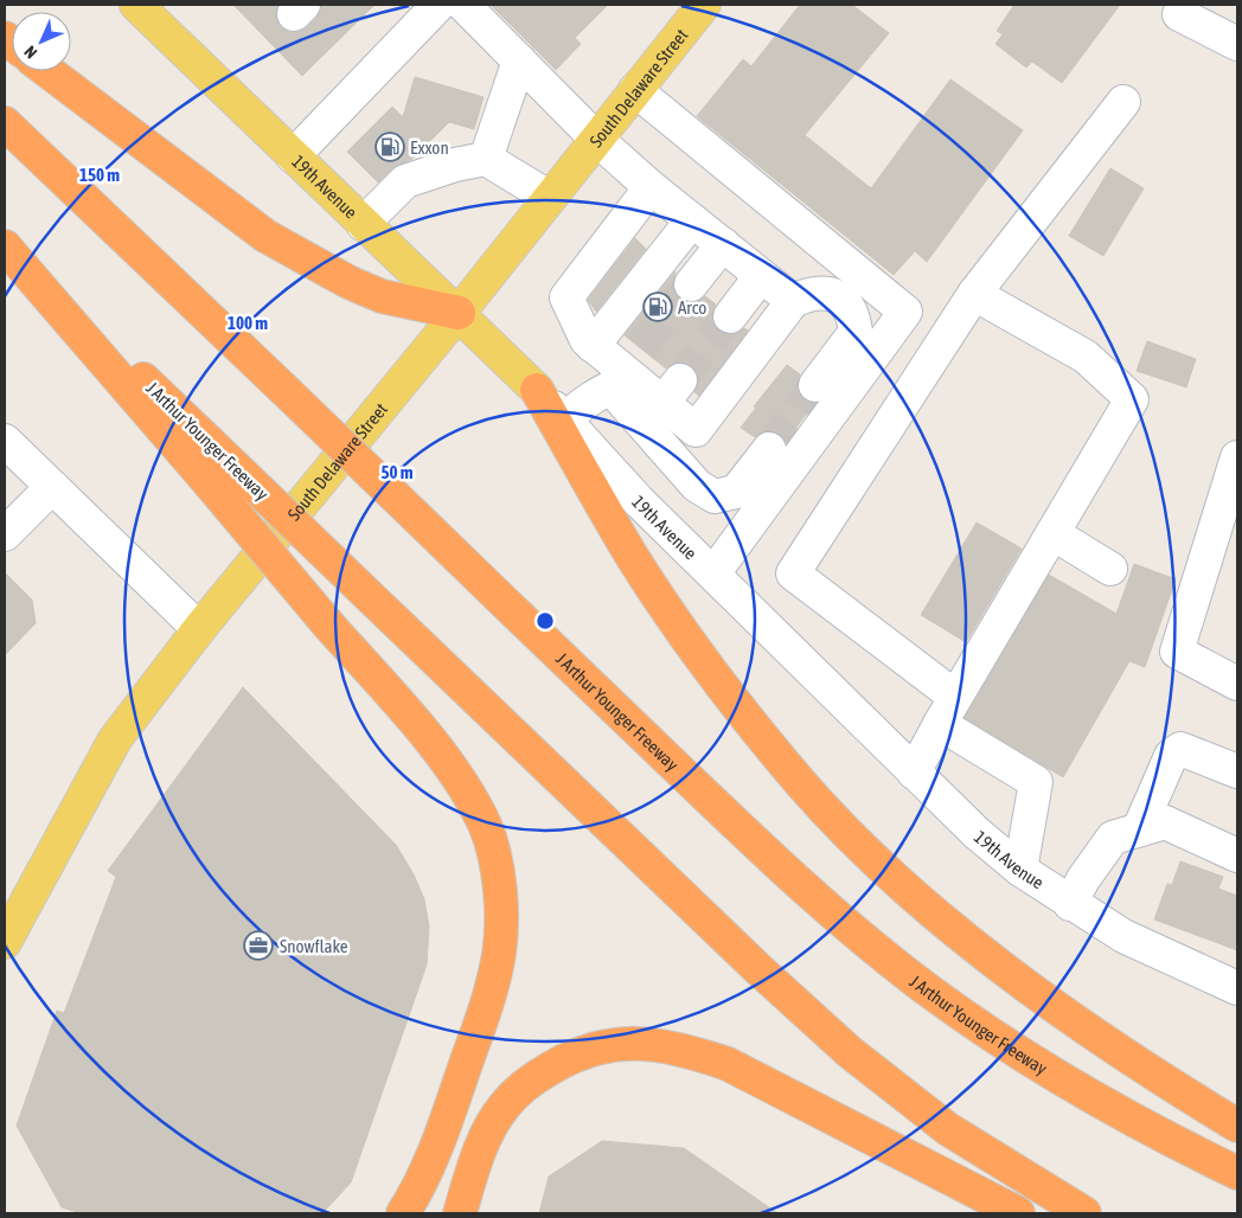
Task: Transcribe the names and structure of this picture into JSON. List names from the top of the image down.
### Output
{
  "streets": {
    "highway": ["J Arthur Younger Freeway"],
    "main road": ["South Delaware Street", "19th Avenue"]
  },
  "crossings": [
    ["South Delaware Street", "19th Avenue"]
  ],
  "places": {
    "fuel station": ["Exxon", "Arco"],
    "office": ["Snowflake"]
  },
  "north": "bottom left",
  "rings": ["150 m", "100 m", "50 m"]
}
